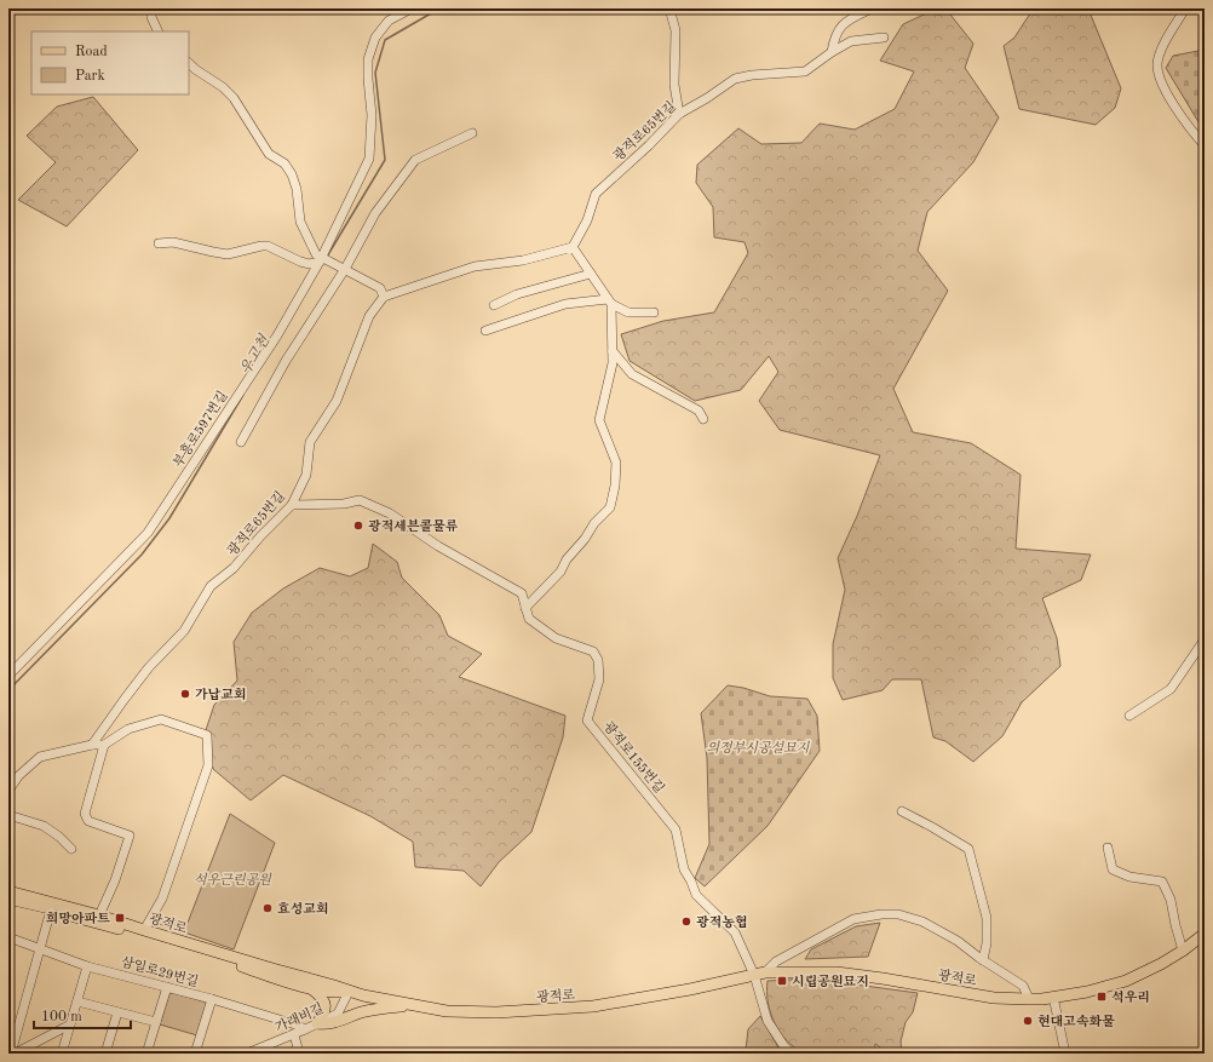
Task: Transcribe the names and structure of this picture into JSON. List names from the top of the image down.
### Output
{
  "streets": {
    "main road": ["광적로"],
    "street": [
      "광적로65번길",
      "부흥로597번길",
      "광적로155번길",
      "삼일로29번길",
      "가래비길"
    ]
  },
  "crossings": [
    ["광적로65번길", "광적로155번길"],
    ["광적로155번길", "광적로"],
    ["광적로", "가래비길"],
    ["삼일로29번길", "가래비길"]
  ],
  "water": ["우고천"],
  "parks": ["의정부시공설묘지", "석우근린공원"],
  "places": {
    "other": [
      "광적세븐콜물류",
      "가납교회",
      "효성교회",
      "광적농협",
      "현대고속화물"
    ],
    "transit": ["희망아파트", "시립공원묘지", "석우리"]
  },
  "legend": ["Road", "Park"],
  "scale_bar": "100 m"
}
